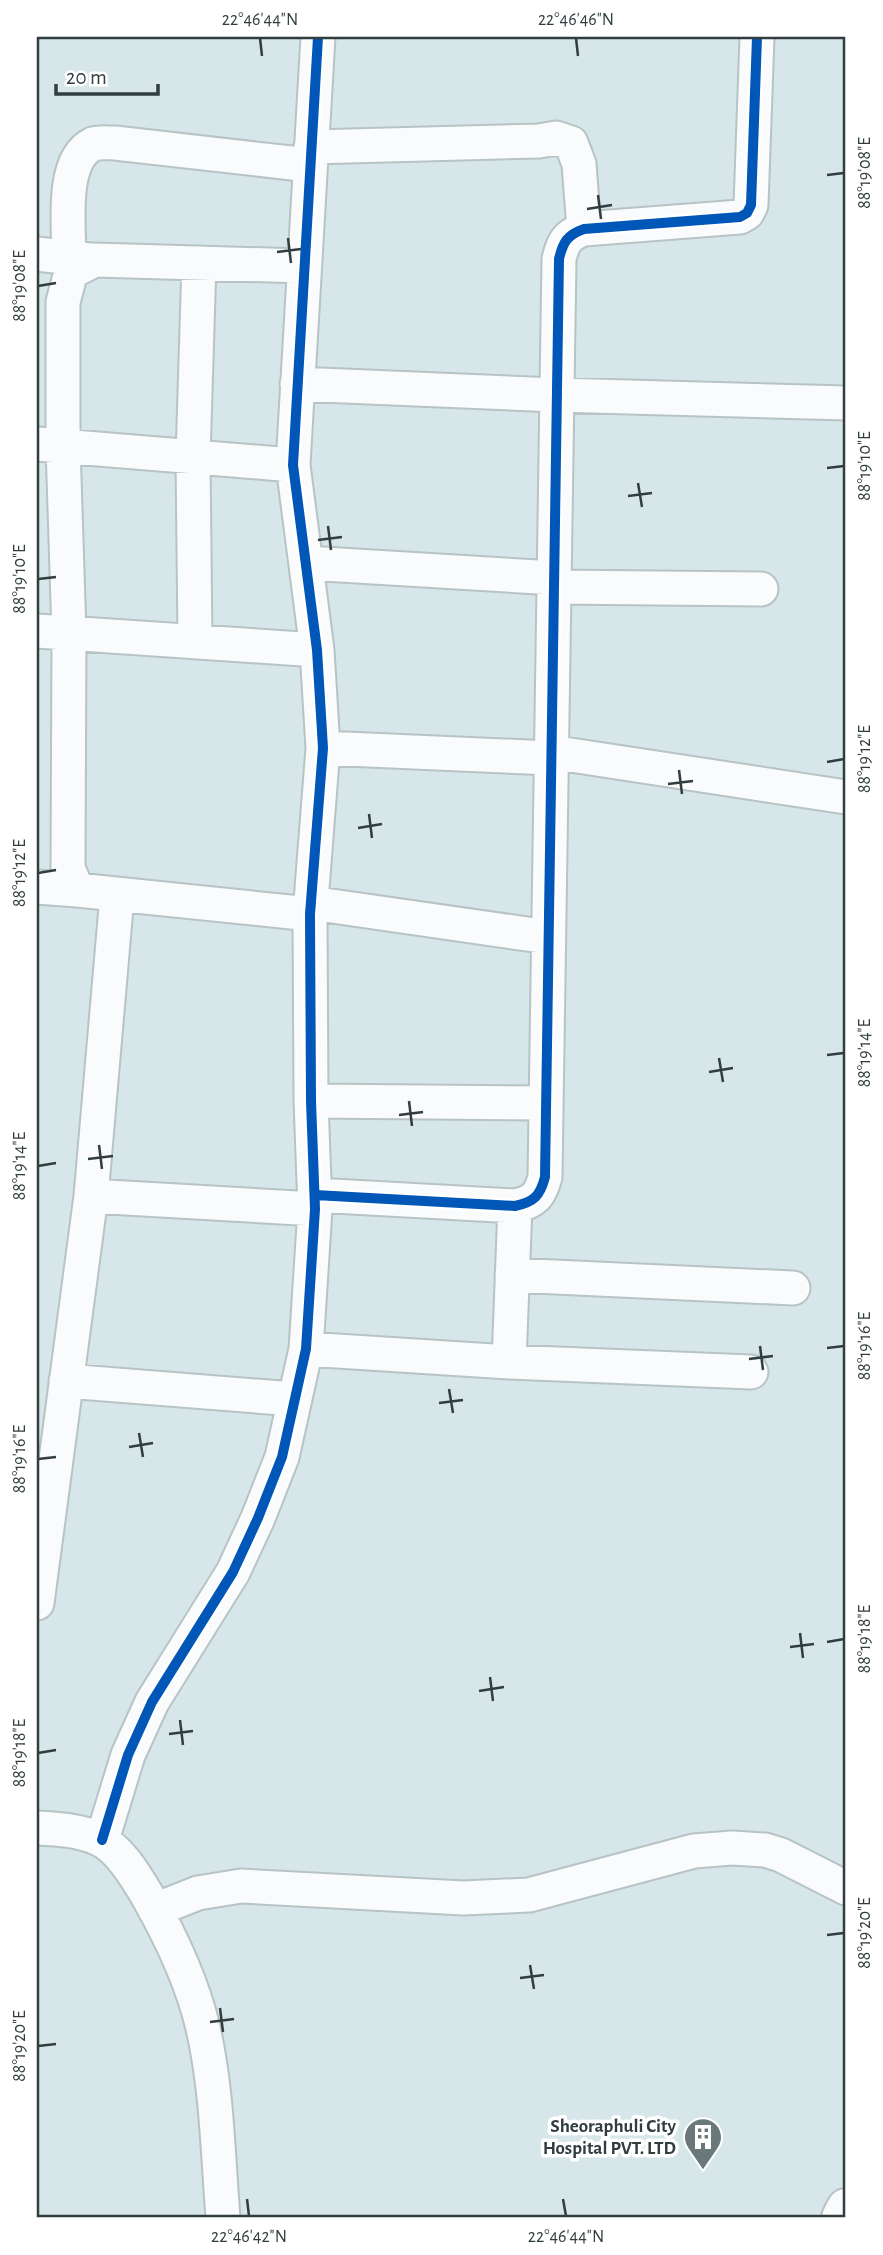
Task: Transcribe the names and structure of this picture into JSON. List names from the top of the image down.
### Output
{
  "places": {
    "building": ["Sheoraphuli City Hospital PVT. LTD"]
  },
  "scale_bar": "20 m",
  "coordinates": [
    "22°46'44\"N",
    "22°46'46\"N",
    "88°19'08\"E",
    "88°19'10\"E",
    "88°19'12\"E",
    "88°19'14\"E",
    "88°19'16\"E",
    "88°19'18\"E",
    "88°19'20\"E",
    "22°46'42\"N"
  ]
}
